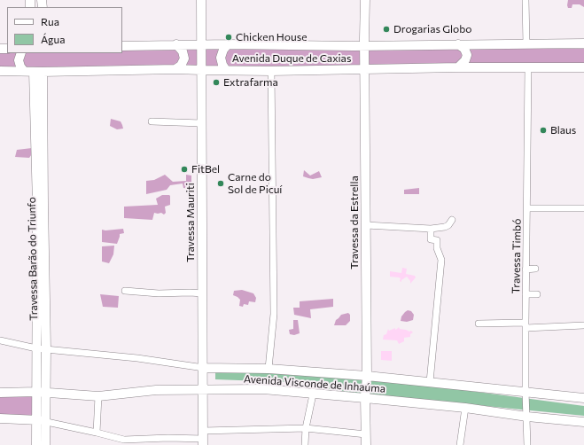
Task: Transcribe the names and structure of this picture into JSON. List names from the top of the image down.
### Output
{
  "streets": {
    "street": [
      "Avenida Duque de Caxias",
      "Travessa Mauriti",
      "Travessa da Estrella",
      "Travessa Timbó",
      "Travessa Barão do Triunfo",
      "Avenida Visconde de Inhaúma"
    ]
  },
  "crossings": [
    ["Avenida Duque de Caxias", "Travessa Mauriti"],
    ["Avenida Duque de Caxias", "Travessa da Estrella"],
    ["Avenida Duque de Caxias", "Travessa Timbó"],
    ["Avenida Duque de Caxias", "Travessa Barão do Triunfo"],
    ["Travessa Mauriti", "Avenida Visconde de Inhaúma"],
    ["Travessa da Estrella", "Avenida Visconde de Inhaúma"],
    ["Travessa Timbó", "Avenida Visconde de Inhaúma"],
    ["Travessa Barão do Triunfo", "Avenida Visconde de Inhaúma"]
  ],
  "places": [
    "Drogarias Globo",
    "Chicken House",
    "Extrafarma",
    "Blaus",
    "FitBel",
    "Carne do Sol de Picuí"
  ],
  "legend": ["Rua", "Água"]
}
